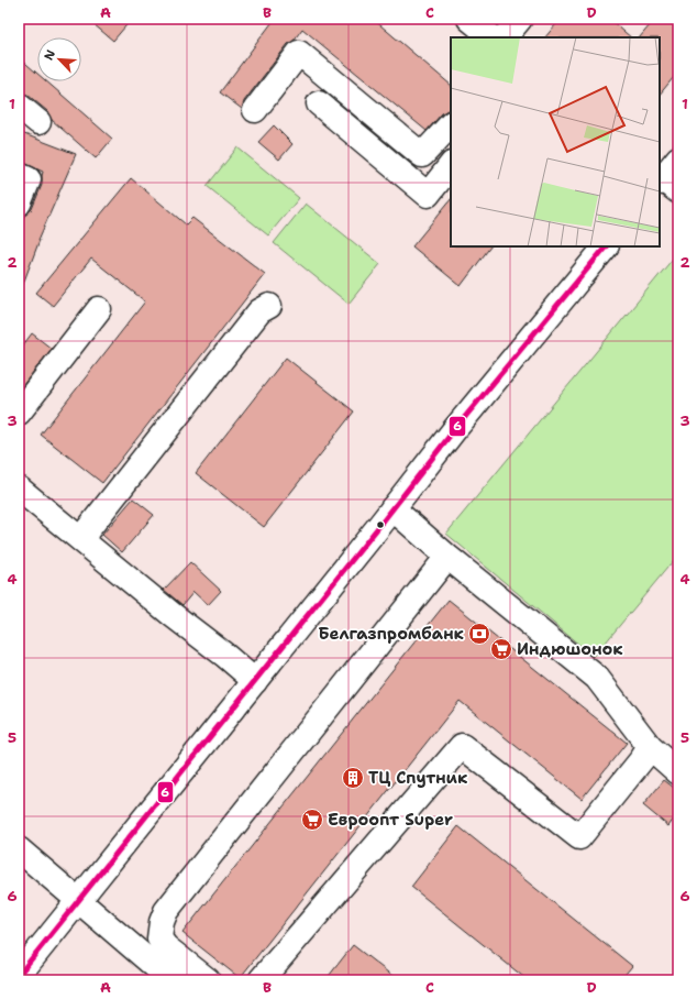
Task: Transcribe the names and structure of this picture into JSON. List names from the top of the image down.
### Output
{
  "places": {
    "bank": ["Белгазпромбанк"],
    "supermarket": ["Индюшонок", "Евроопт Super"],
    "building": ["ТЦ Спутник"]
  },
  "lines": ["transit line 6"],
  "north": "top left",
  "grid": {
    "columns": [
      "A",
      "B",
      "C",
      "D"
    ],
    "rows": [
      "1",
      "2",
      "3",
      "4",
      "5",
      "6"
    ]
  }
}
